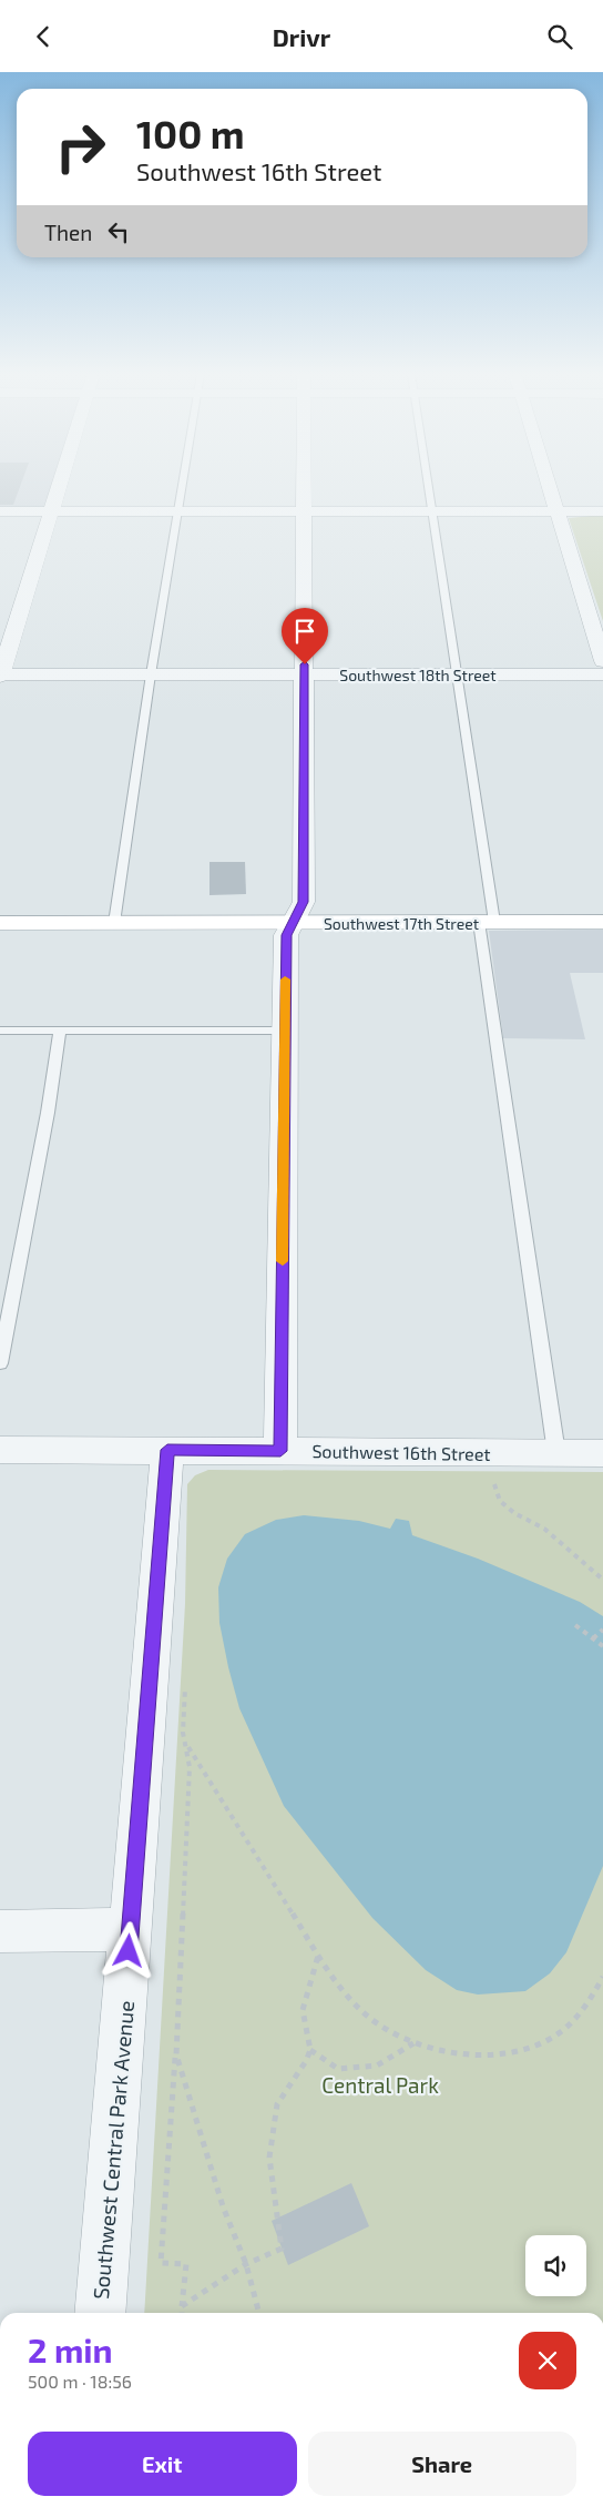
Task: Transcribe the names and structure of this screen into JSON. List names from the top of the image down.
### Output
{
  "streets": {
    "main road": ["Southwest 17th Street"],
    "street": ["Southwest 18th Street", "Southwest 16th Street", "Southwest Central Park Avenue"]
  },
  "crossings": [
    ["Southwest 16th Street", "Southwest Central Park Avenue"]
  ],
  "parks": ["Central Park"],
  "page": {
    "header": "Drivr",
    "turn": ["100 m", "Southwest 16th Street"],
    "then": "Then",
    "heading": ["2 min", "500 m · 18:56"],
    "buttons": ["Exit", "Share"]
  }
}
